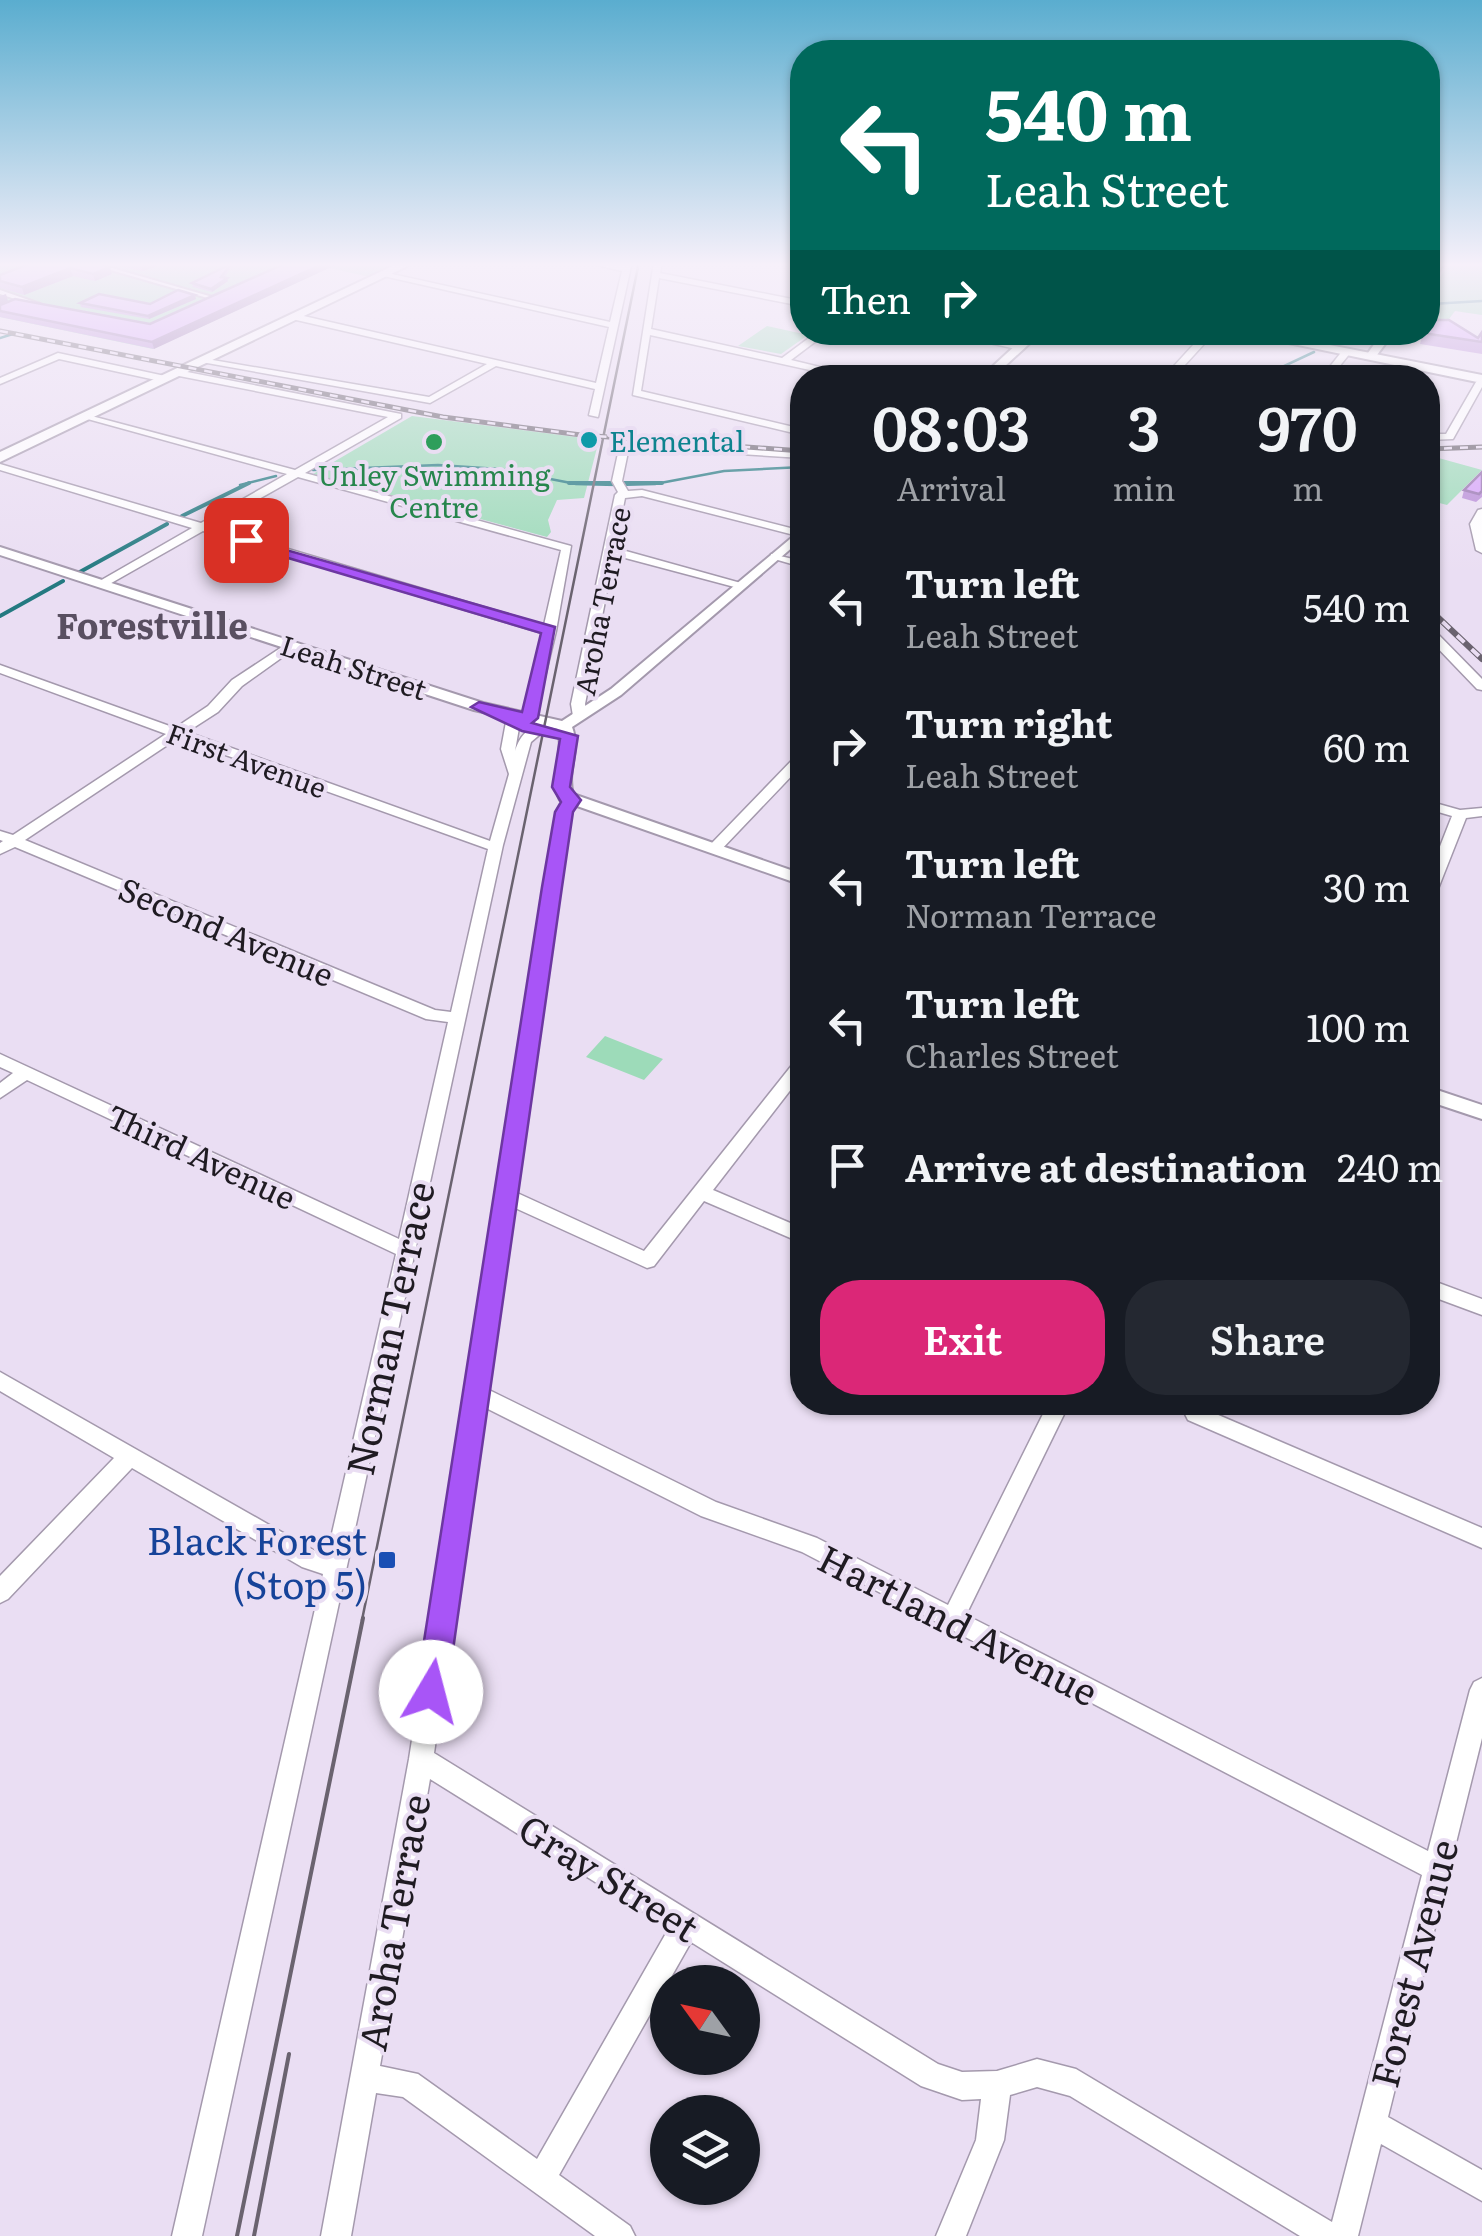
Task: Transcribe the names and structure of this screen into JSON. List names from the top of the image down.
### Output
{
  "streets": {
    "street": [
      "Aroha Terrace",
      "Leah Street",
      "First Avenue",
      "Second Avenue",
      "Third Avenue",
      "Norman Terrace",
      "Hartland Avenue",
      "Gray Street",
      "Forest Avenue"
    ]
  },
  "crossings": [
    ["Aroha Terrace", "Leah Street"],
    ["Aroha Terrace", "Hartland Avenue"],
    ["Aroha Terrace", "Gray Street"],
    ["Leah Street", "Norman Terrace"],
    ["First Avenue", "Norman Terrace"],
    ["Second Avenue", "Norman Terrace"],
    ["Third Avenue", "Norman Terrace"],
    ["Hartland Avenue", "Forest Avenue"]
  ],
  "districts": ["Forestville"],
  "places": {
    "other": ["Elemental", "Unley Swimming Centre"],
    "transit": ["Black Forest (Stop 5)"]
  },
  "north": "top left",
  "page": {
    "turn": ["540 m", "Leah Street"],
    "then": "Then",
    "eta": [
      "08:03",
      "Arrival",
      "3",
      "min",
      "970",
      "m"
    ],
    "list": [
      {
        "name": "Turn left",
        "note": "Leah Street",
        "value": "540 m"
      },
      {
        "name": "Turn right",
        "note": "Leah Street",
        "value": "60 m"
      },
      {
        "name": "Turn left",
        "note": "Norman Terrace",
        "value": "30 m"
      },
      {
        "name": "Turn left",
        "note": "Charles Street",
        "value": "100 m"
      },
      {
        "name": "Arrive at destination",
        "value": "240 m"
      }
    ],
    "buttons": ["Exit", "Share"]
  }
}
